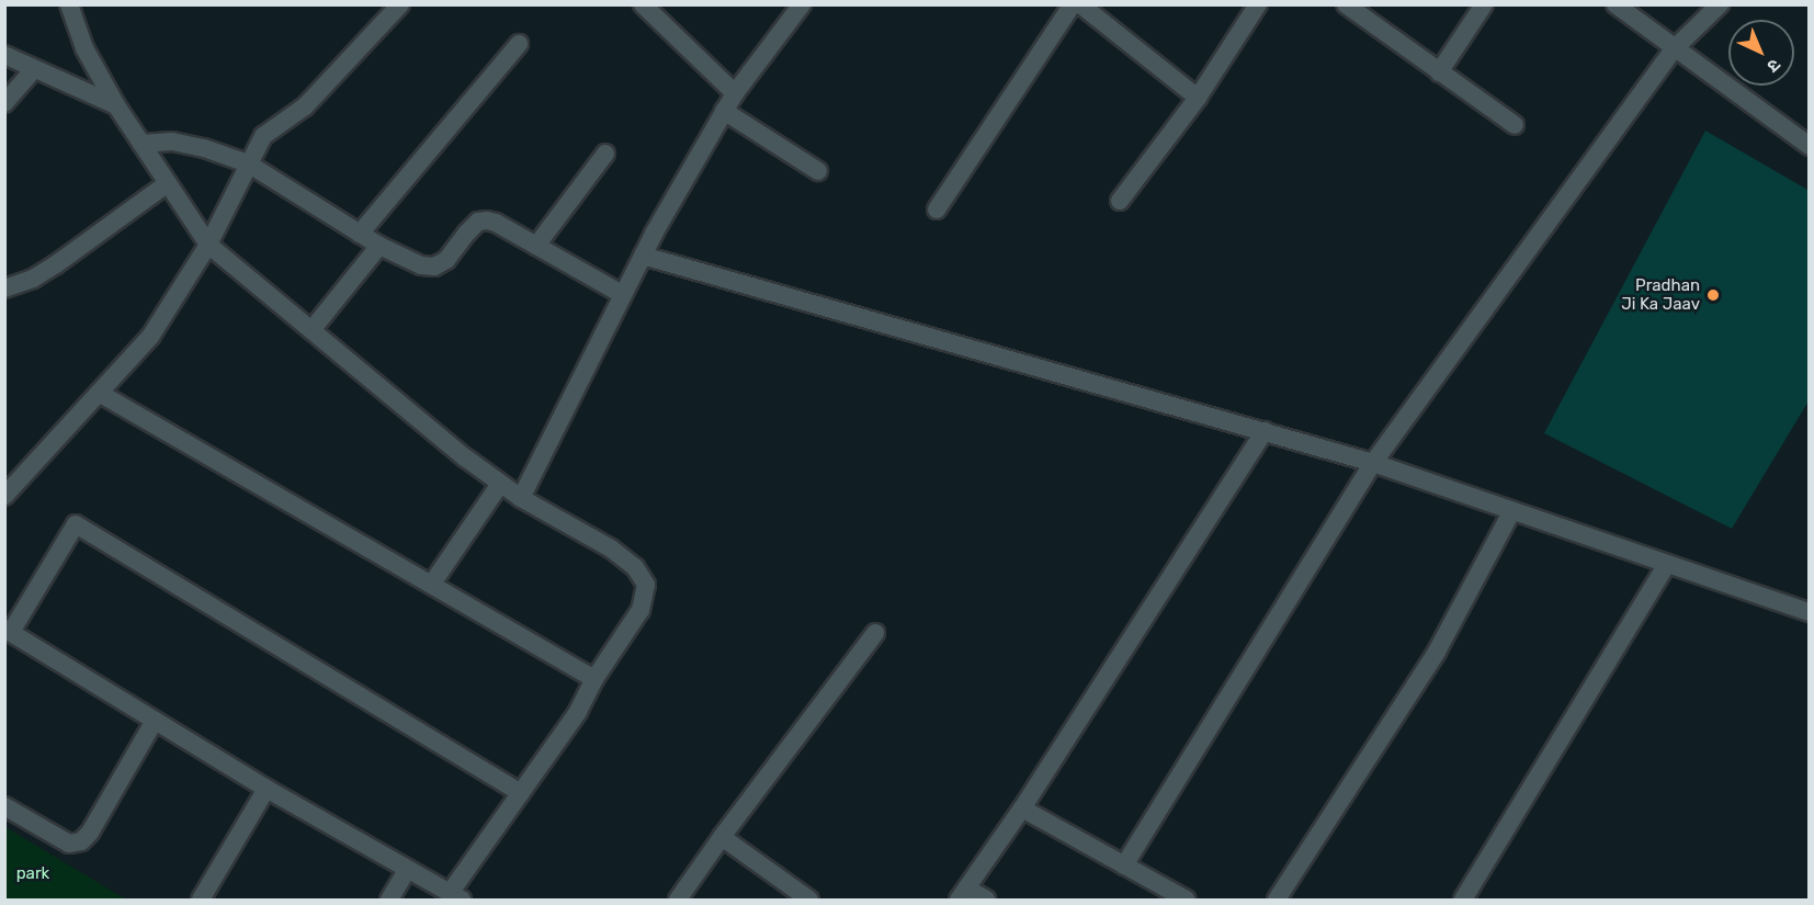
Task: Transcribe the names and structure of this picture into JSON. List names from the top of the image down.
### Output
{
  "parks": ["park"],
  "places": ["Pradhan Ji Ka Jaav"],
  "north": "bottom right"
}
